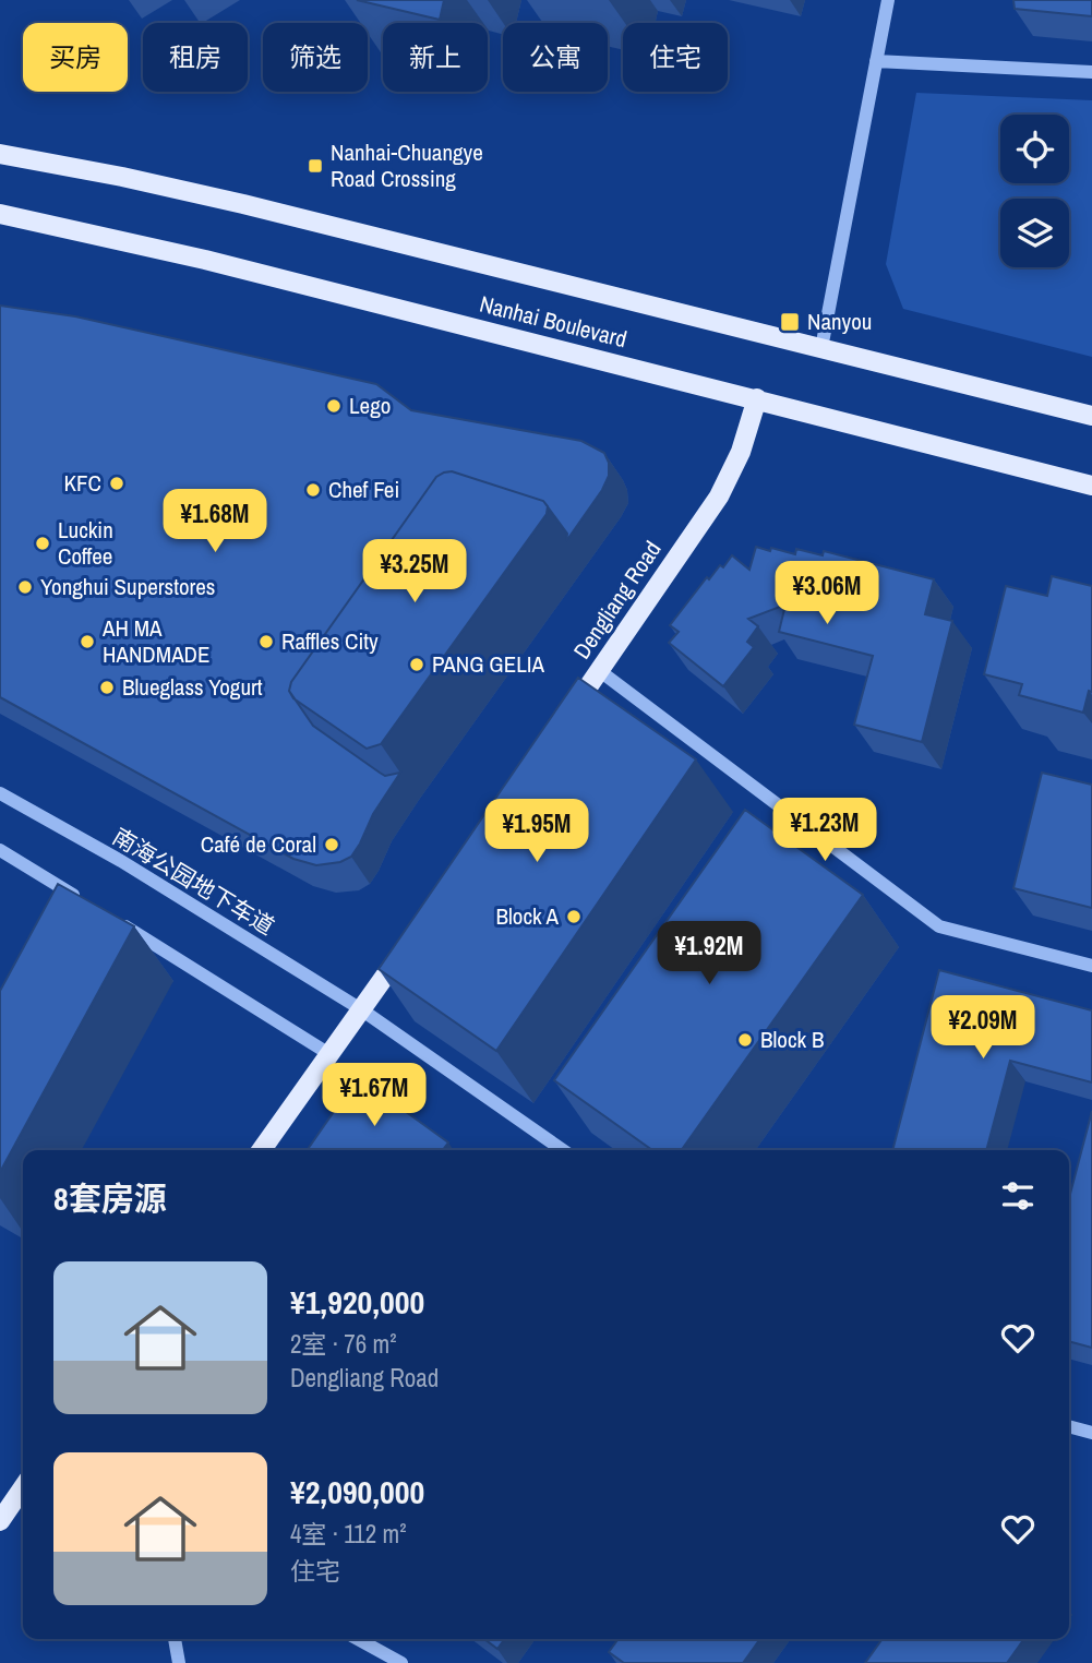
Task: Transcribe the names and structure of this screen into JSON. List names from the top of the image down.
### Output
{
  "streets": {
    "main road": ["Nanhai Boulevard", "Dengliang Road"],
    "street": ["南海公园地下车道"]
  },
  "crossings": [
    ["Nanhai Boulevard", "Dengliang Road"]
  ],
  "places": {
    "transit": ["Nanhai-Chuangye Road Crossing", "Nanyou"],
    "other": [
      "Lego",
      "KFC",
      "Chef Fei",
      "Luckin Coffee",
      "Yonghui Superstores",
      "AH MA HANDMADE",
      "Raffles City",
      "PANG GELIA",
      "Blueglass Yogurt",
      "Café de Coral",
      "Block A",
      "Block B"
    ]
  },
  "page": {
    "chip": [
      "买房",
      "租房",
      "筛选",
      "新上",
      "公寓",
      "住宅"
    ],
    "price": [
      "¥1.68M",
      "¥3.25M",
      "¥3.06M",
      "¥1.23M",
      "¥1.95M",
      "¥1.92M",
      "¥2.09M",
      "¥1.67M"
    ],
    "heading": "8套房源",
    "list": [
      {
        "name": "¥1,920,000",
        "note": "2室 · 76 m² · Dengliang Road"
      },
      {
        "name": "¥2,090,000",
        "note": "4室 · 112 m² · 住宅"
      }
    ]
  }
}
